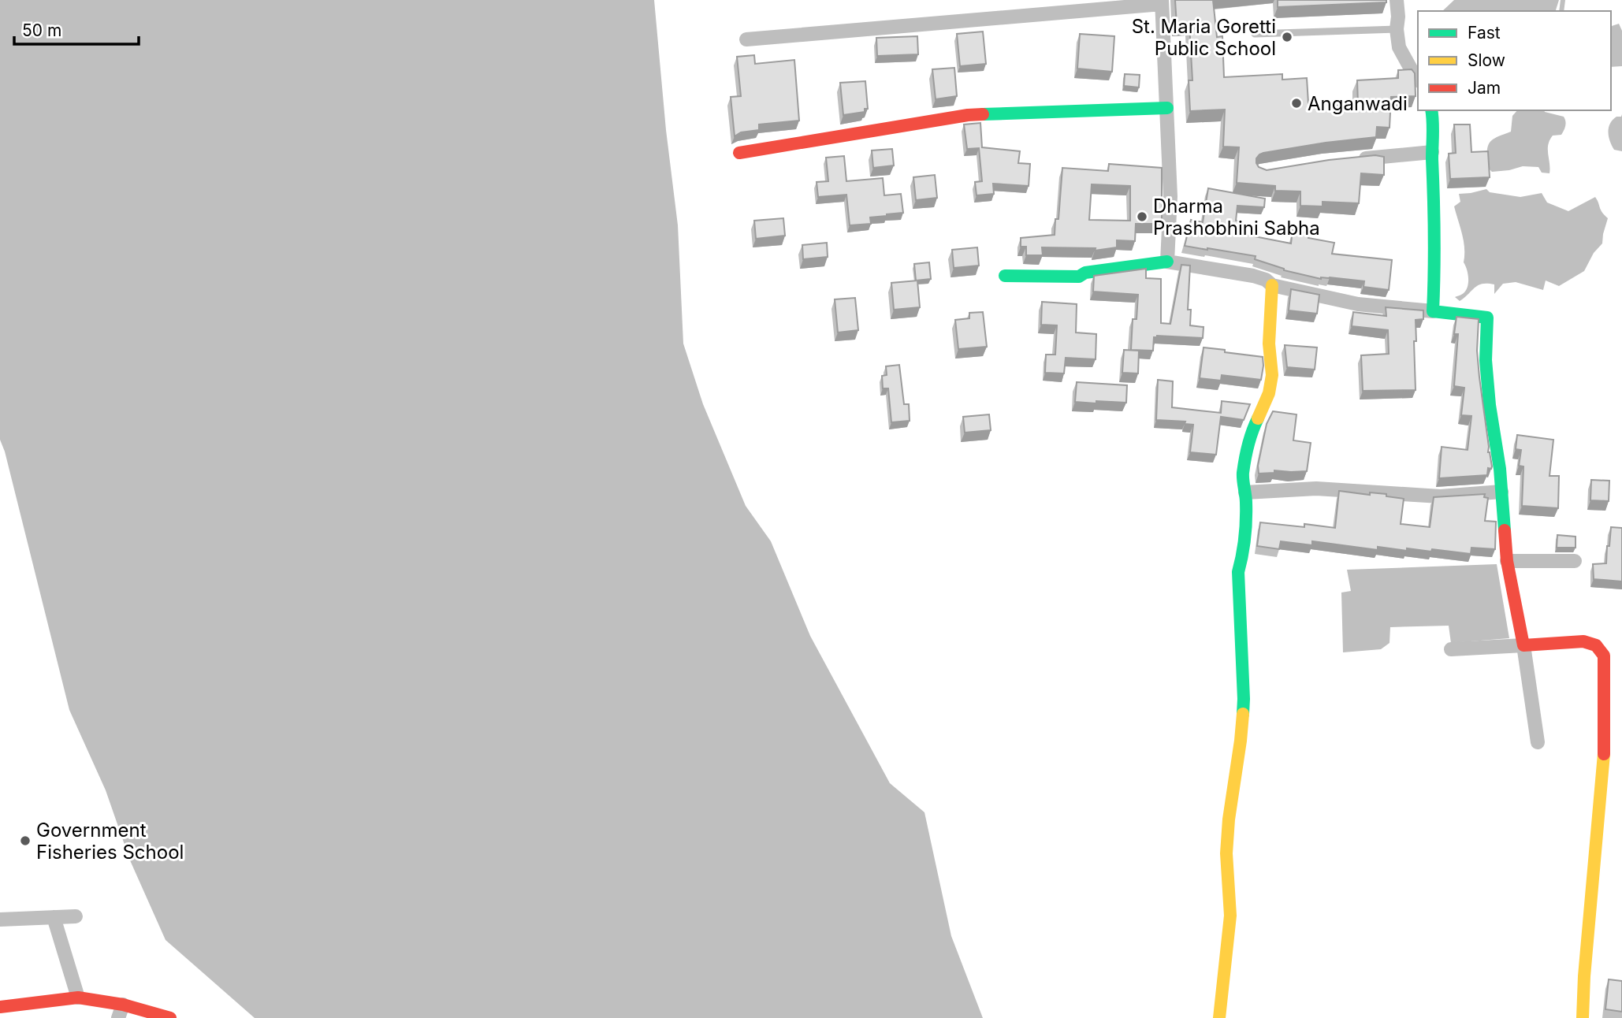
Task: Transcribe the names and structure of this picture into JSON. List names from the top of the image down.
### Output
{
  "places": [
    "St. Maria Goretti Public School",
    "Anganwadi",
    "Dharma Prashobhini Sabha",
    "Government Fisheries School"
  ],
  "legend": ["Fast", "Slow", "Jam"],
  "scale_bar": "50 m"
}
